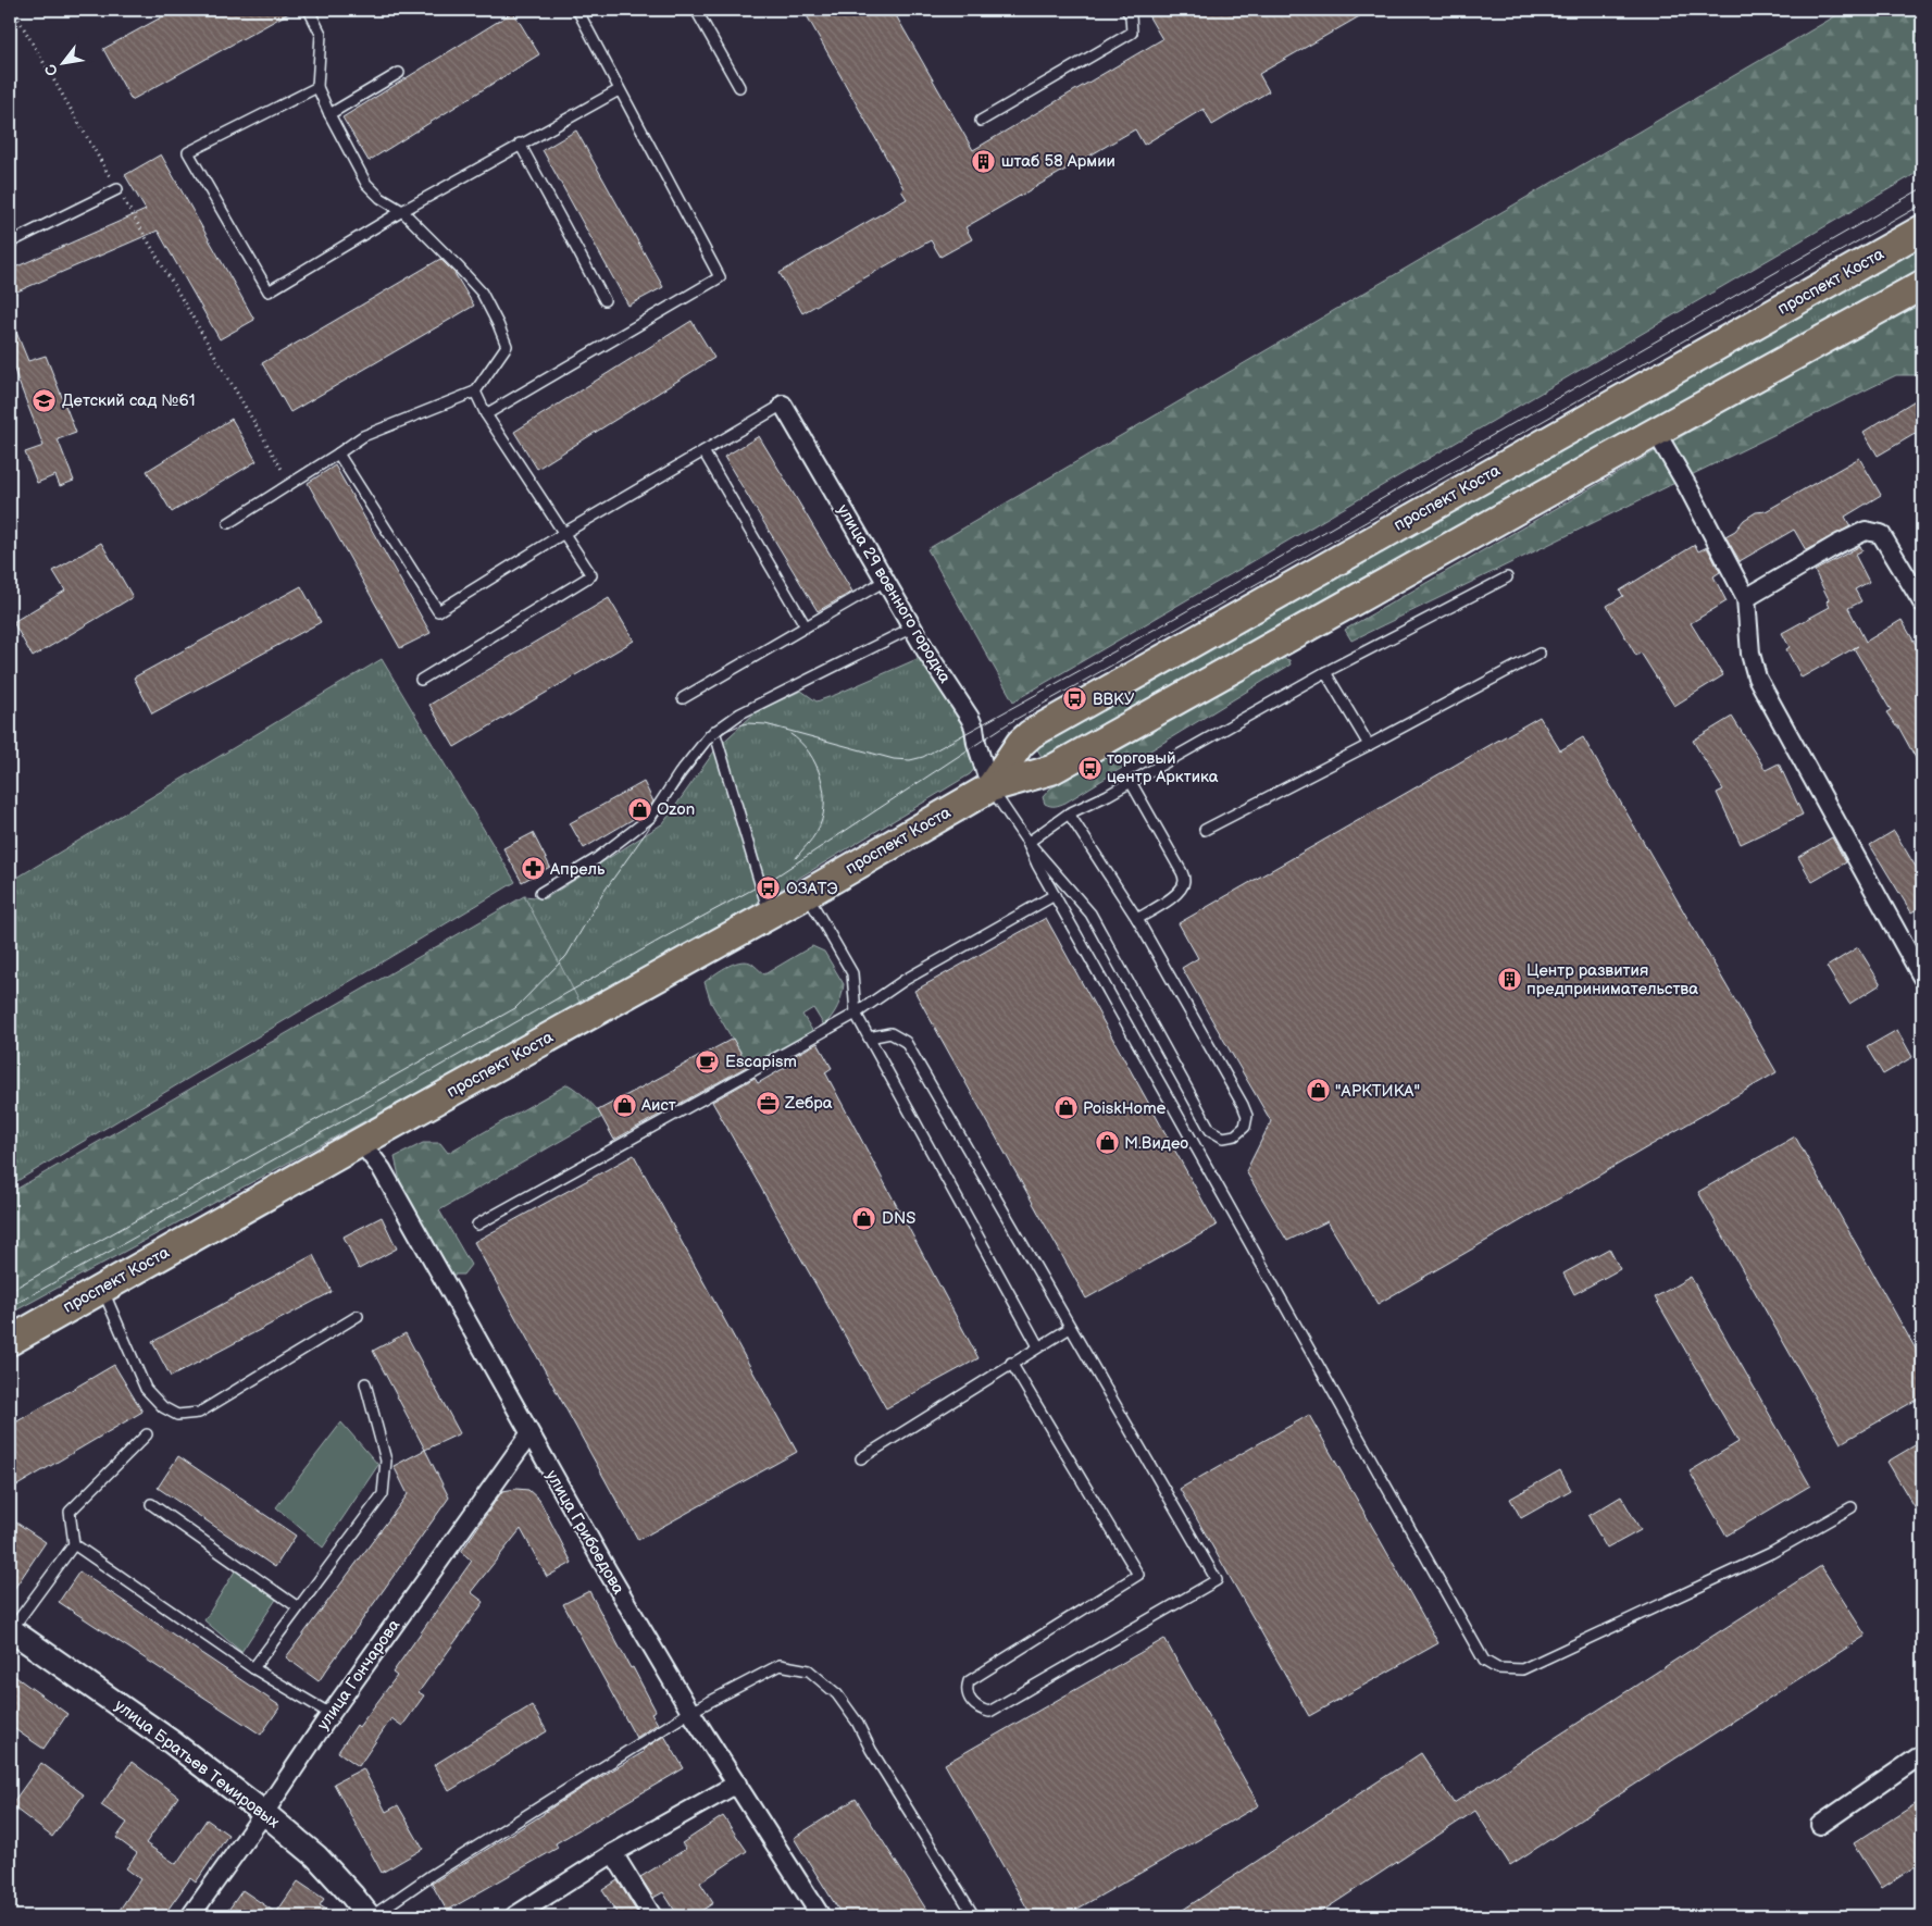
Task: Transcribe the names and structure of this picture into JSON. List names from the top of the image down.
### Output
{
  "streets": {
    "main road": ["проспект Коста"],
    "street": [
      "улица 29 военного городка",
      "улица Грибоедова",
      "улица Гончарова",
      "улица Братьев Темировых"
    ]
  },
  "crossings": [
    ["проспект Коста", "улица 29 военного городка"],
    ["проспект Коста", "улица Грибоедова"],
    ["улица Грибоедова", "улица Гончарова"],
    ["улица Гончарова", "улица Братьев Темировых"]
  ],
  "places": {
    "building": ["штаб 58 Армии", "Центр развития предпринимательства"],
    "school or university": ["Детский сад №61"],
    "bus stop": ["ВВКУ", "торговый центр Арктика", "ОЗАТЭ"],
    "shop": [
      "Ozon",
      "\"АРКТИКА\"",
      "Аист",
      "PoiskHome",
      "M.Видео",
      "DNS"
    ],
    "pharmacy": ["Апрель"],
    "cafe": ["Escapism"],
    "office": ["Zeбра"]
  },
  "north": "bottom left"
}
